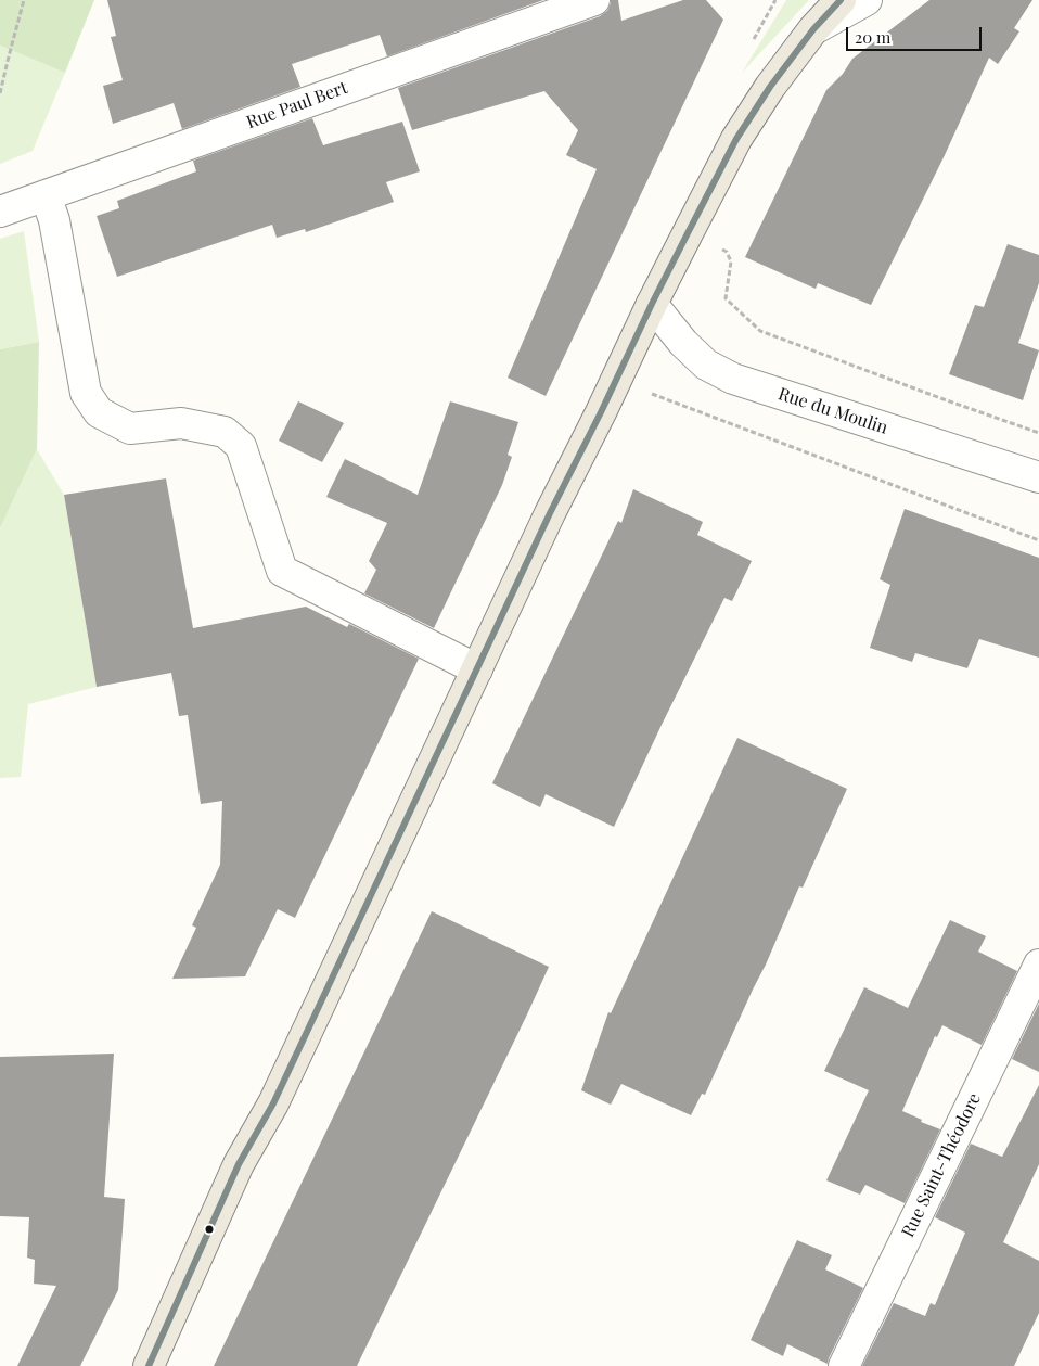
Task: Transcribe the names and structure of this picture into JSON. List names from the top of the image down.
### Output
{
  "streets": {
    "street": ["Rue Paul Bert", "Rue du Moulin", "Rue Saint-Théodore"]
  },
  "scale_bar": "20 m"
}
